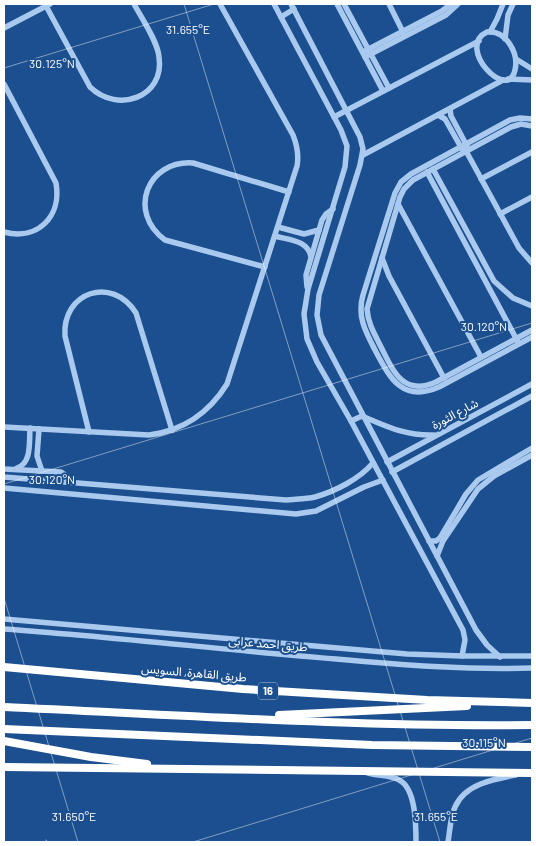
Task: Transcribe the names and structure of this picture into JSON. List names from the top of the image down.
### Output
{
  "streets": {
    "highway": ["طريق القاهرة, السويس", "16"],
    "street": ["شارع الثورة", "طريق احمد عرابى"]
  },
  "coordinates": [
    "31.655°E",
    "30.125°N",
    "30.120°N",
    "30.115°N",
    "31.650°E"
  ]
}
